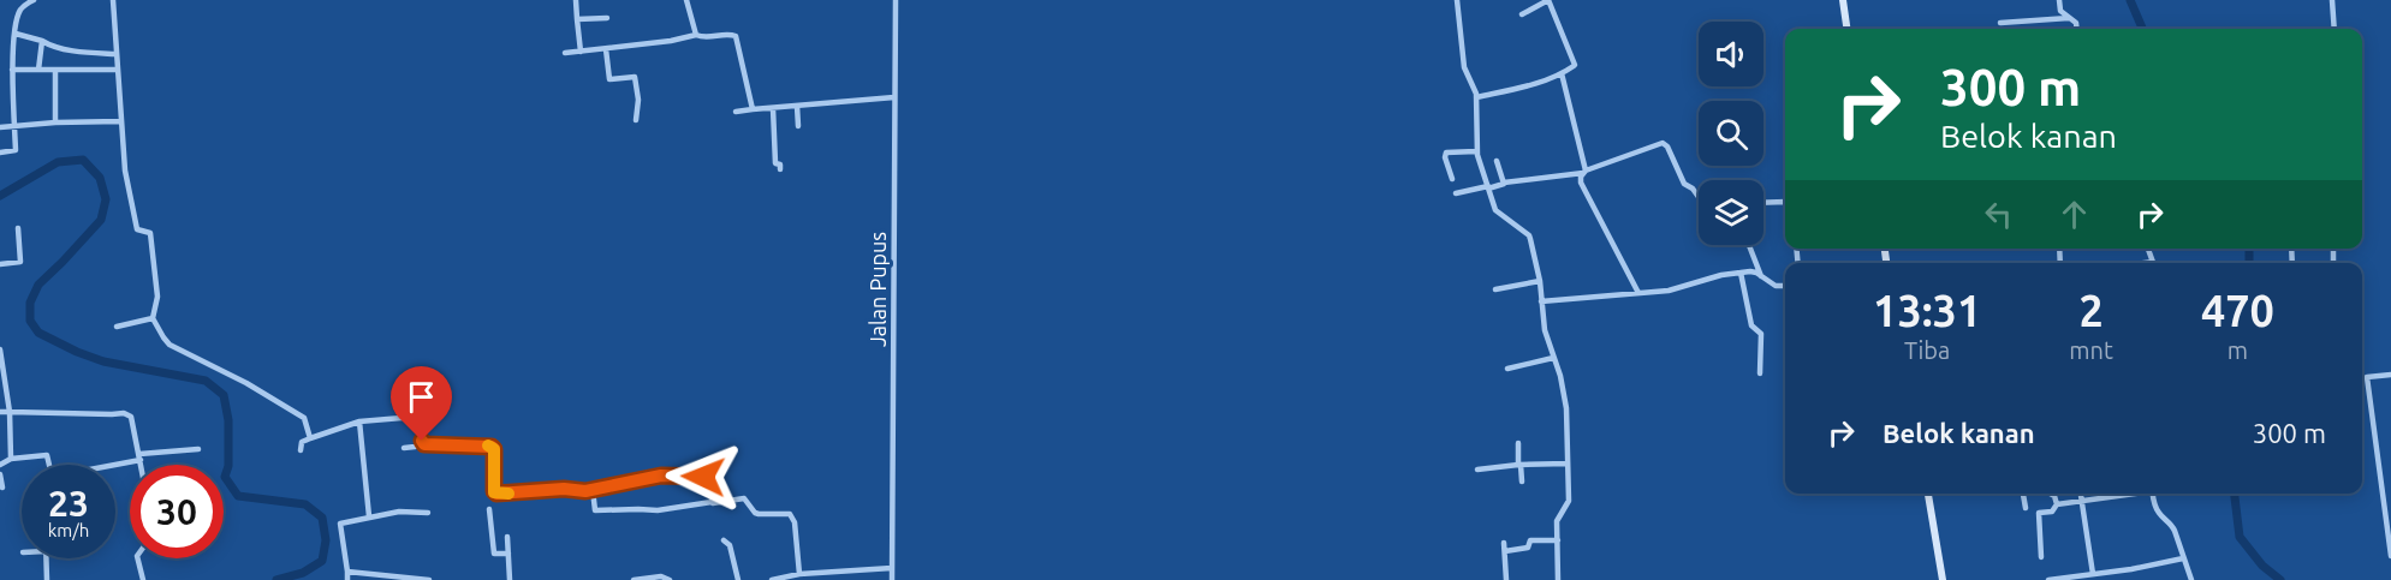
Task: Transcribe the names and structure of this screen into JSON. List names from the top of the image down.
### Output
{
  "streets": {
    "street": ["Jalan Pupus"]
  },
  "page": {
    "turn": ["300 m", "Belok kanan"],
    "eta": [
      "13:31",
      "Tiba",
      "2",
      "mnt",
      "470",
      "m"
    ],
    "list": [
      {
        "name": "Belok kanan",
        "value": "300 m"
      }
    ],
    "speed": "23 km/h",
    "limit": "30"
  }
}
